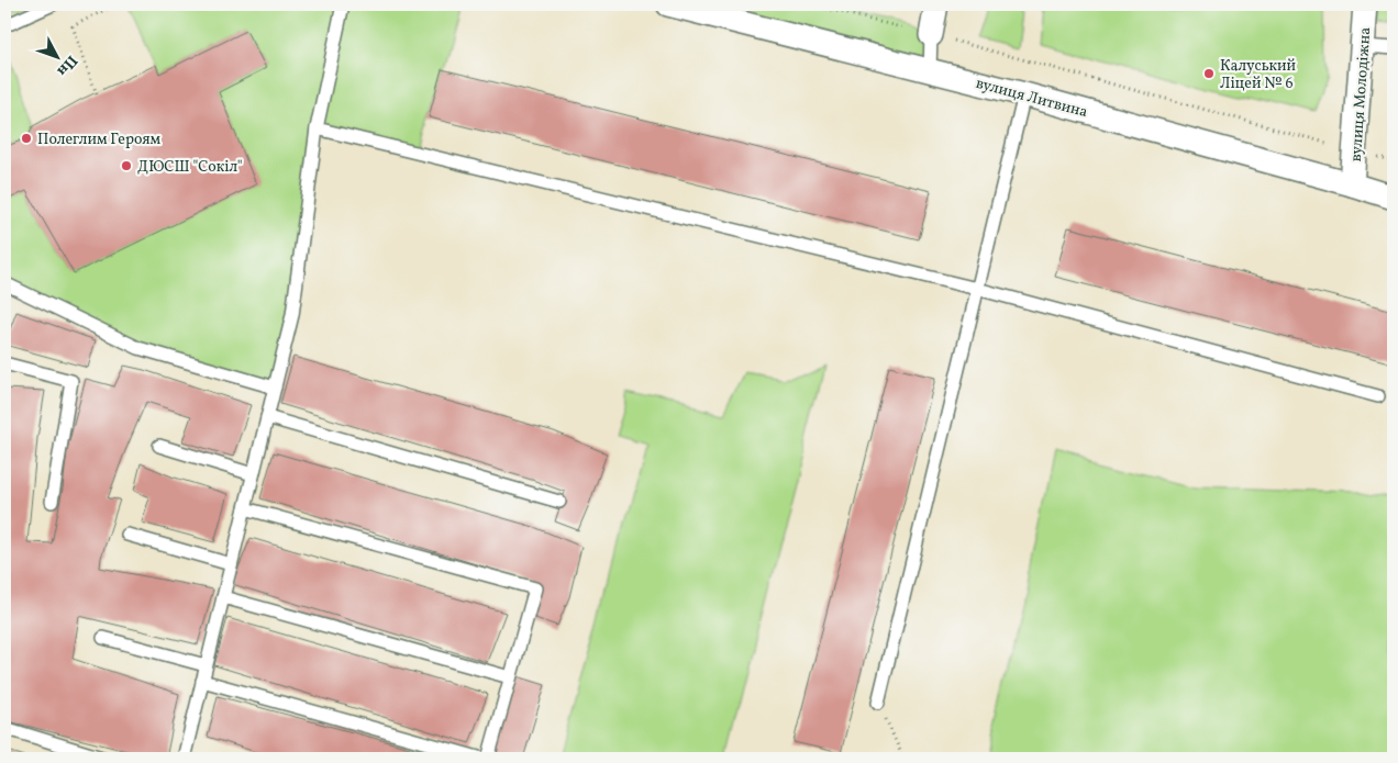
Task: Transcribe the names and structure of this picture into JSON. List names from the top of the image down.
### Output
{
  "streets": {
    "street": ["вулиця Молодіжна", "вулиця Литвина"]
  },
  "crossings": [
    ["вулиця Молодіжна", "вулиця Литвина"]
  ],
  "places": ["Калуський Ліцей № 6", "Полеглим Героям", "ДЮСШ \"Сокіл\""],
  "north": "bottom right"
}
